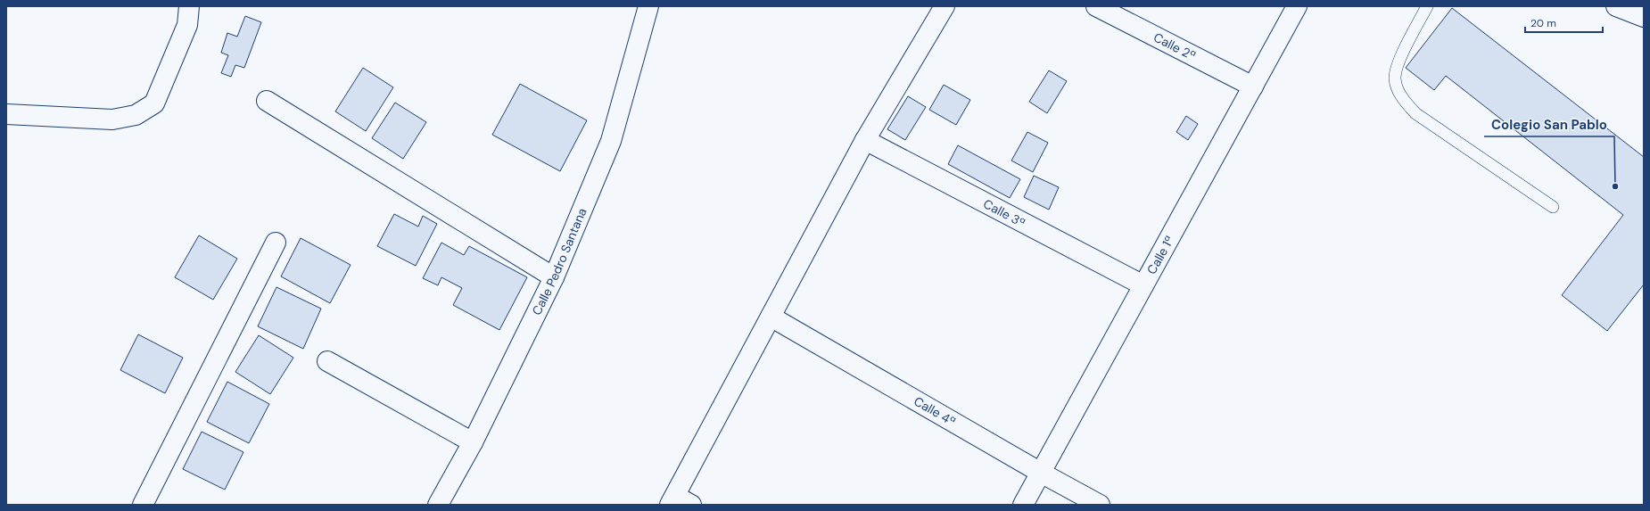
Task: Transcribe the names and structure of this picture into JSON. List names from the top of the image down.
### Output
{
  "streets": {
    "street": [
      "Calle 2ª",
      "Calle 3ª",
      "Calle 1ª",
      "Calle Pedro Santana",
      "Calle 4ª"
    ]
  },
  "crossings": [
    ["Calle 2ª", "Calle 1ª"],
    ["Calle 3ª", "Calle 1ª"],
    ["Calle 1ª", "Calle 4ª"]
  ],
  "places": ["Colegio San Pablo"],
  "scale_bar": "20 m"
}
